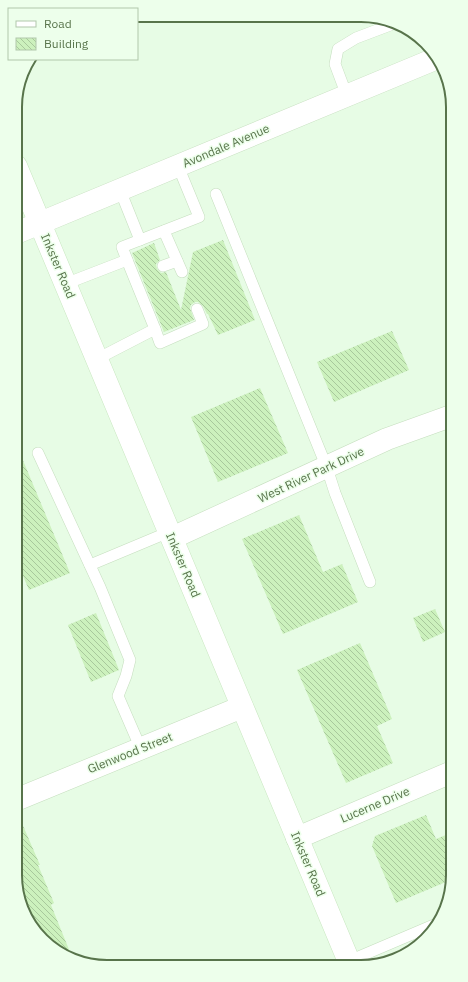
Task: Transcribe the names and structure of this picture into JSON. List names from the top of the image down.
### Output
{
  "streets": {
    "street": [
      "Avondale Avenue",
      "Inkster Road",
      "West River Park Drive",
      "Glenwood Street",
      "Lucerne Drive"
    ]
  },
  "crossings": [
    ["Avondale Avenue", "Inkster Road"],
    ["Inkster Road", "West River Park Drive"],
    ["Inkster Road", "Glenwood Street"],
    ["Inkster Road", "Lucerne Drive"]
  ],
  "legend": ["Road", "Building"]
}
